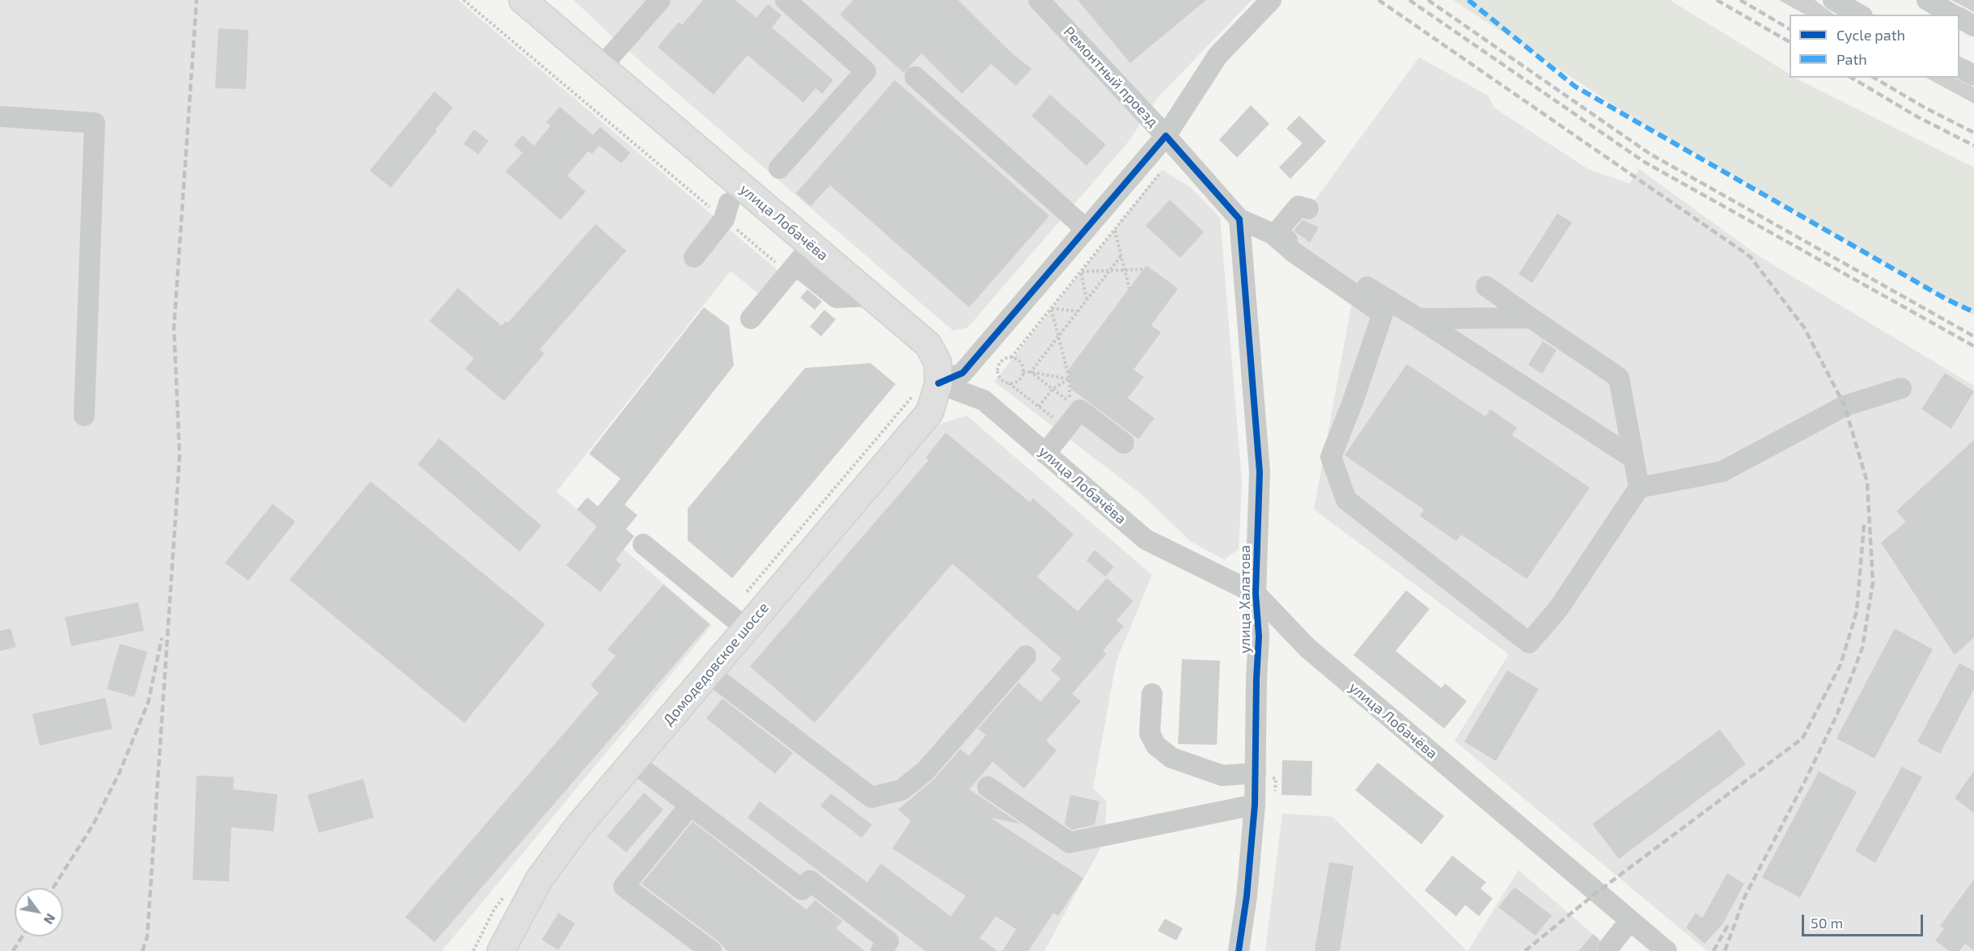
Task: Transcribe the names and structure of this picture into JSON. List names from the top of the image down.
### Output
{
  "streets": {
    "main road": ["улица Лобачёва", "Домодедовское шоссе"],
    "street": ["Ремонтный проезд", "улица Халатова"]
  },
  "crossings": [
    ["Ремонтный проезд", "улица Халатова"],
    ["улица Лобачёва", "улица Халатова"],
    ["улица Лобачёва", "Домодедовское шоссе"]
  ],
  "legend": ["Cycle path", "Path"],
  "scale_bar": "50 m",
  "north": "bottom right"
}
